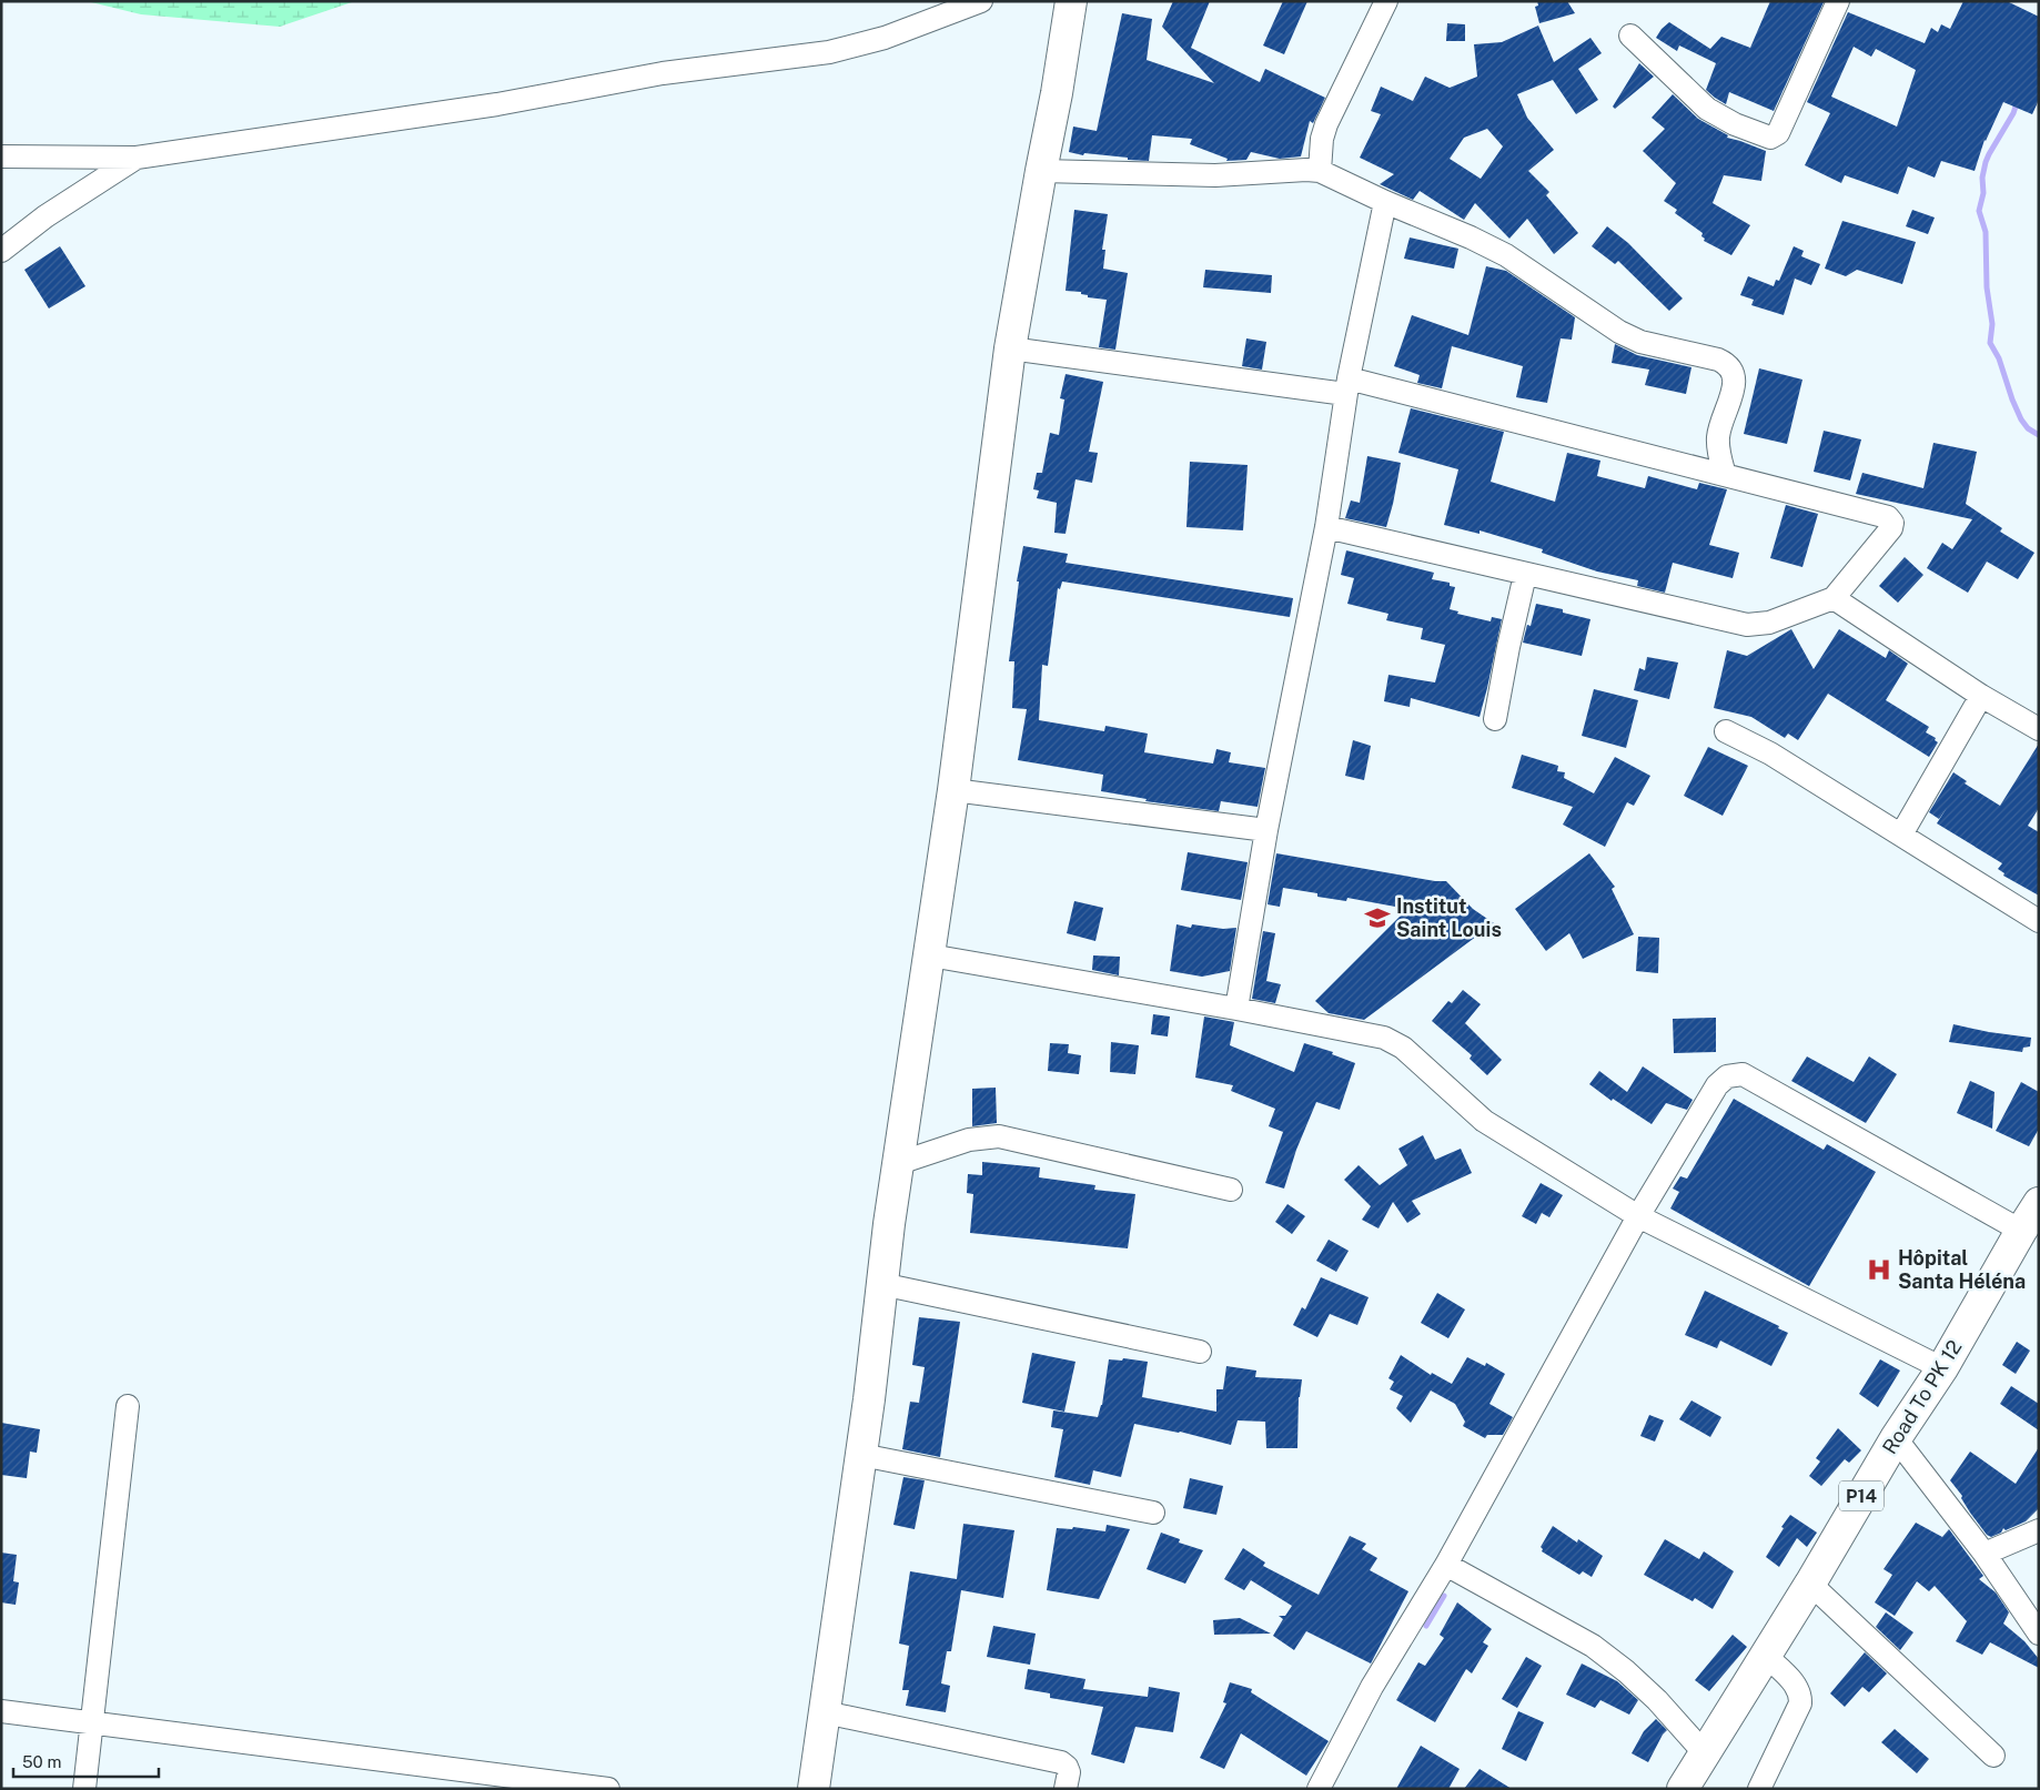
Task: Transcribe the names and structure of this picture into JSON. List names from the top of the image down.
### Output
{
  "streets": {
    "main road": ["Road To PK 12", "P14"]
  },
  "places": {
    "school or university": ["Institut Saint Louis"],
    "hospital": ["Hôpital Santa Héléna"]
  },
  "scale_bar": "50 m"
}
